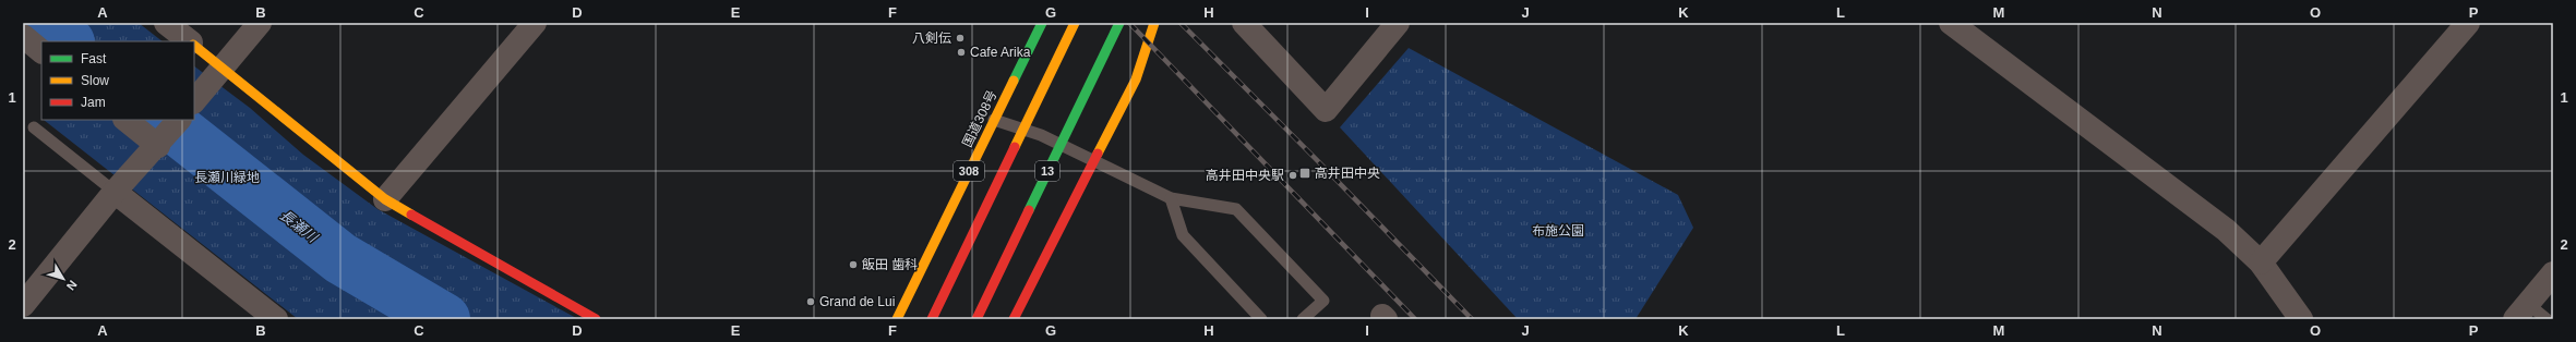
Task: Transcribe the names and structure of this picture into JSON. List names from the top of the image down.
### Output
{
  "streets": {
    "main road": ["国道308号", "308", "13"]
  },
  "water": ["長瀬川"],
  "parks": ["長瀬川緑地", "布施公園"],
  "places": {
    "other": [
      "八剣伝",
      "Cafe Arika",
      "高井田中央駅",
      "飯田 歯科",
      "Grand de Lui"
    ],
    "transit": ["高井田中央"]
  },
  "legend": ["Fast", "Slow", "Jam"],
  "north": "bottom right",
  "grid": {
    "columns": [
      "A",
      "B",
      "C",
      "D",
      "E",
      "F",
      "G",
      "H",
      "I",
      "J",
      "K",
      "L",
      "M",
      "N",
      "O",
      "P"
    ],
    "rows": ["1", "2"]
  }
}
